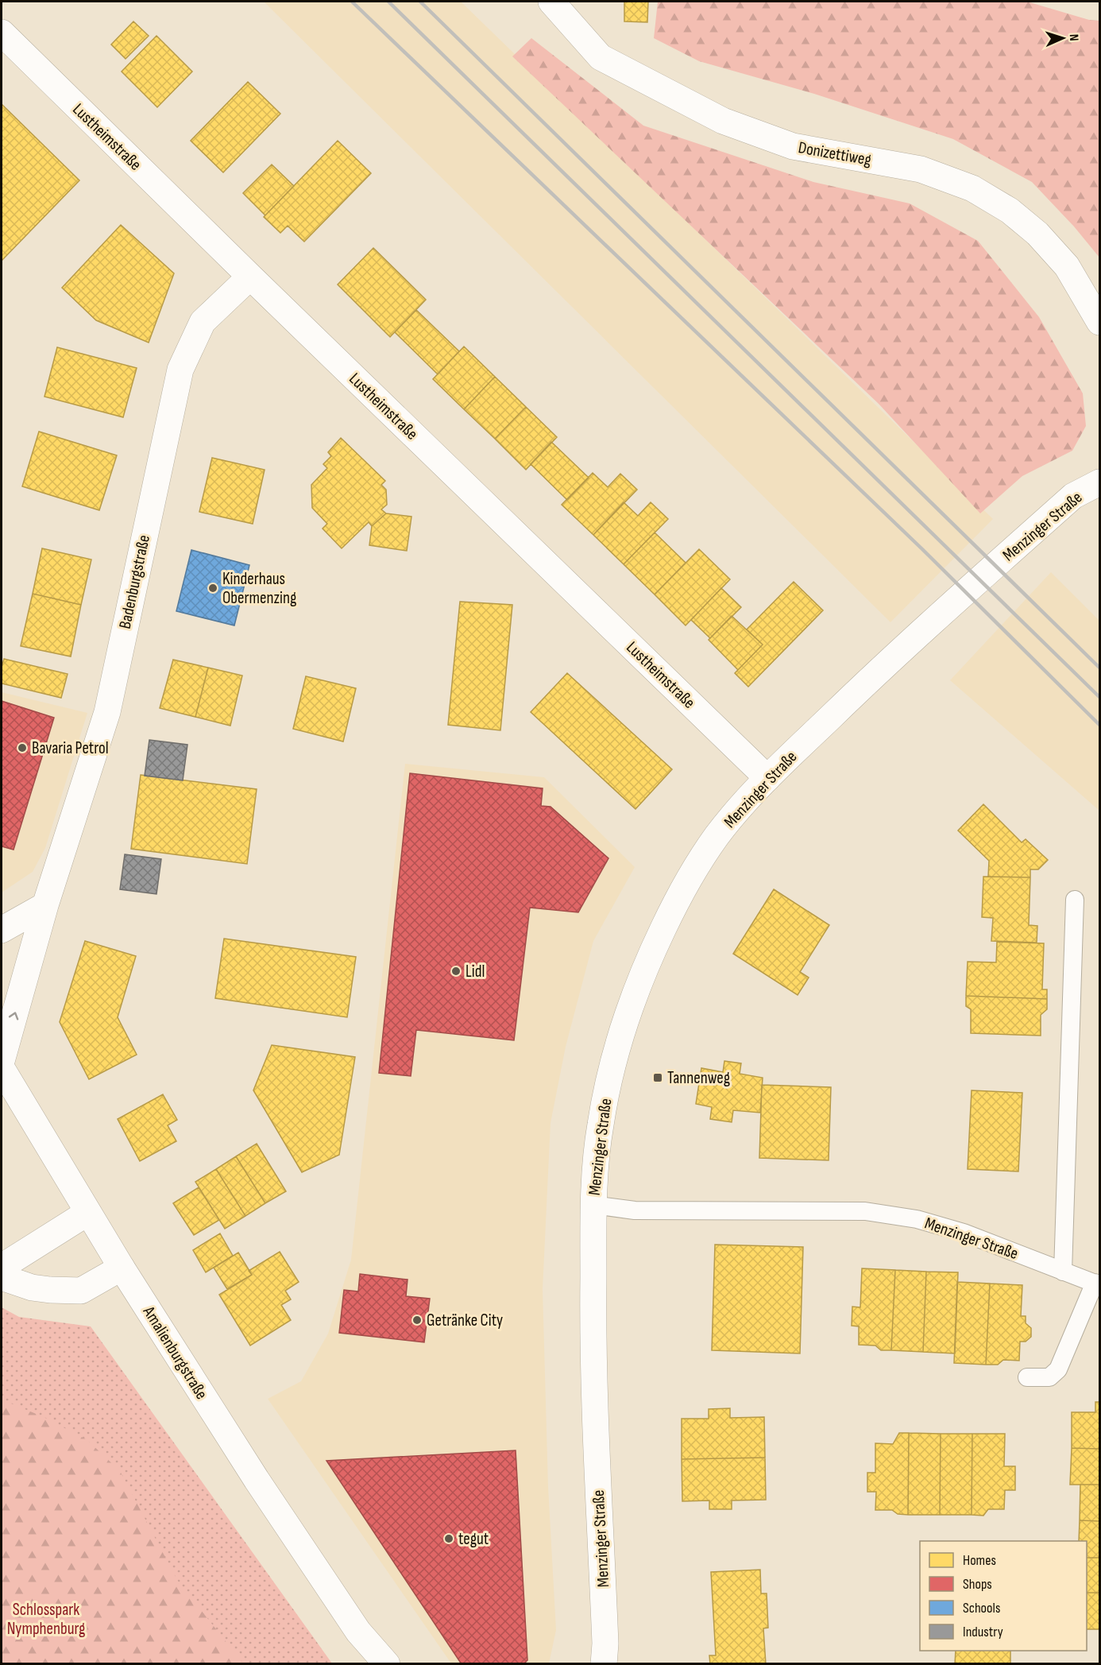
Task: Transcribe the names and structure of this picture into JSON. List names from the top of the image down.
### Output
{
  "streets": {
    "street": [
      "Lustheimstraße",
      "Donizettiweg",
      "Menzinger Straße",
      "Badenburgstraße",
      "Amalienburgstraße"
    ]
  },
  "crossings": [
    ["Lustheimstraße", "Menzinger Straße"],
    ["Lustheimstraße", "Badenburgstraße"]
  ],
  "parks": ["Schlosspark Nymphenburg"],
  "places": {
    "other": [
      "Kinderhaus Obermenzing",
      "Bavaria Petrol",
      "Lidl",
      "Getränke City",
      "tegut"
    ],
    "transit": ["Tannenweg"]
  },
  "legend": [
    "Homes",
    "Shops",
    "Schools",
    "Industry"
  ],
  "north": "right"
}
